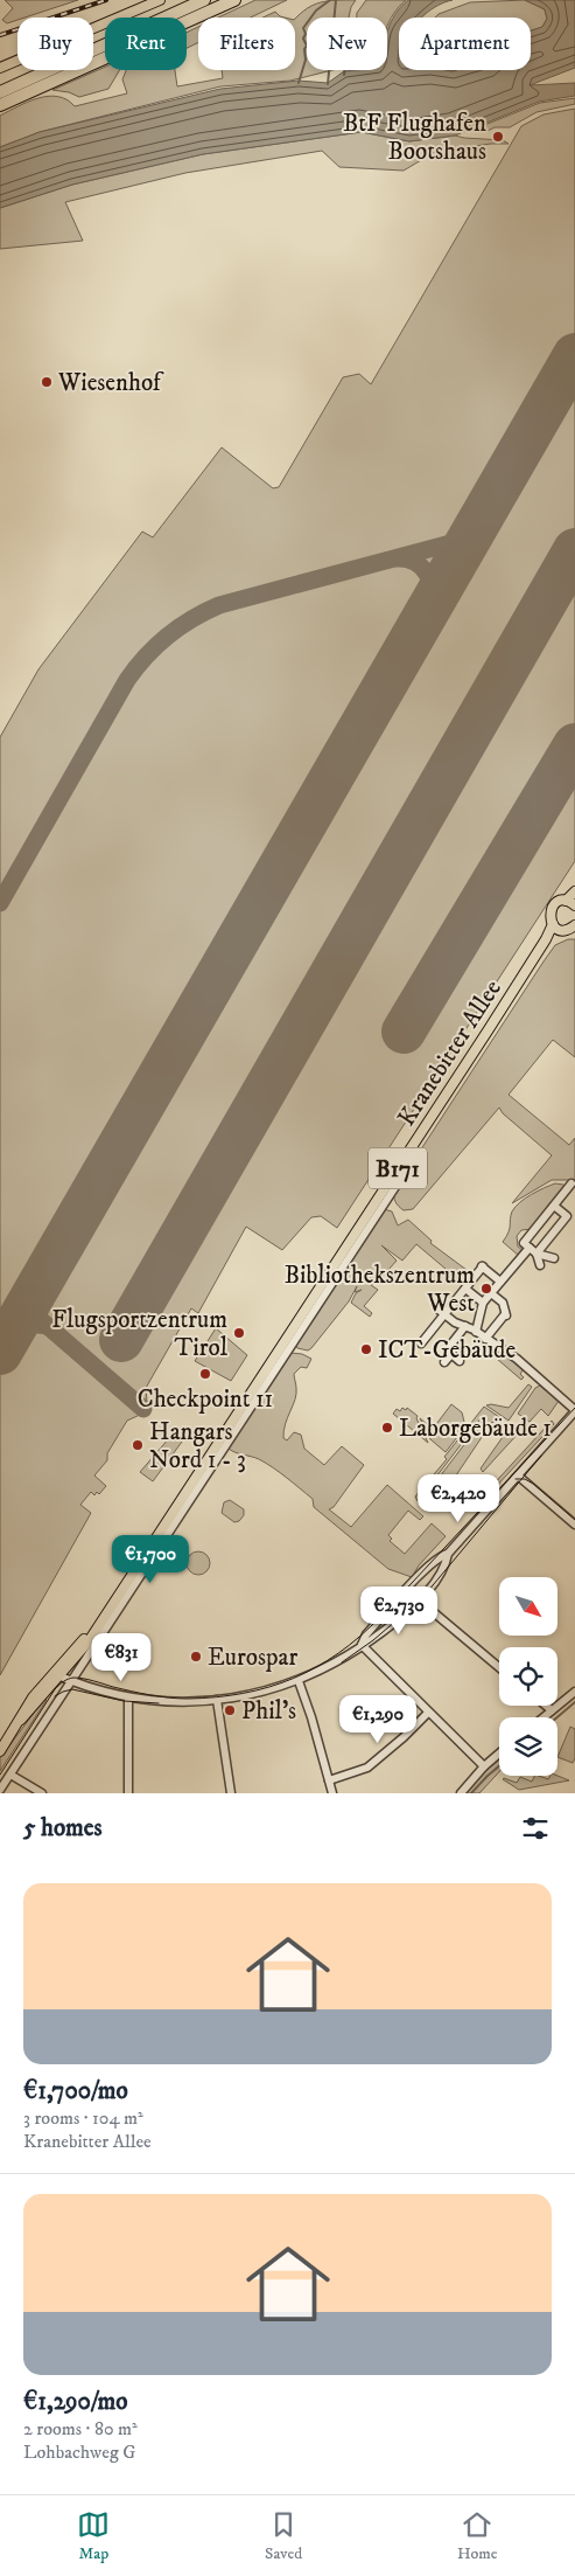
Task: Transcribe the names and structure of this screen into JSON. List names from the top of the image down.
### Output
{
  "streets": {
    "main road": ["Kranebitter Allee", "B171"]
  },
  "crossings": [
    ["Kranebitter Allee", "B171"]
  ],
  "places": [
    "BtF Flughafen Bootshaus",
    "Wiesenhof",
    "Bibliothekszentrum West",
    "Flugsportzentrum Tirol",
    "ICT-Gebäude",
    "Checkpoint 11",
    "Laborgebäude 1",
    "Hangars Nord 1 - 3",
    "Eurospar",
    "Phil's"
  ],
  "north": "bottom right",
  "page": {
    "chip": [
      "Buy",
      "Rent",
      "Filters",
      "New",
      "Apartment"
    ],
    "price": [
      "€2,420",
      "€1,700",
      "€2,730",
      "€831",
      "€1,290"
    ],
    "heading": "5 homes",
    "list": [
      {
        "name": "€1,700/mo",
        "note": "3 rooms · 104 m² · Kranebitter Allee"
      },
      {
        "name": "€1,290/mo",
        "note": "2 rooms · 80 m² · Lohbachweg G"
      }
    ],
    "tabs": ["Map", "Saved", "Home"]
  }
}
